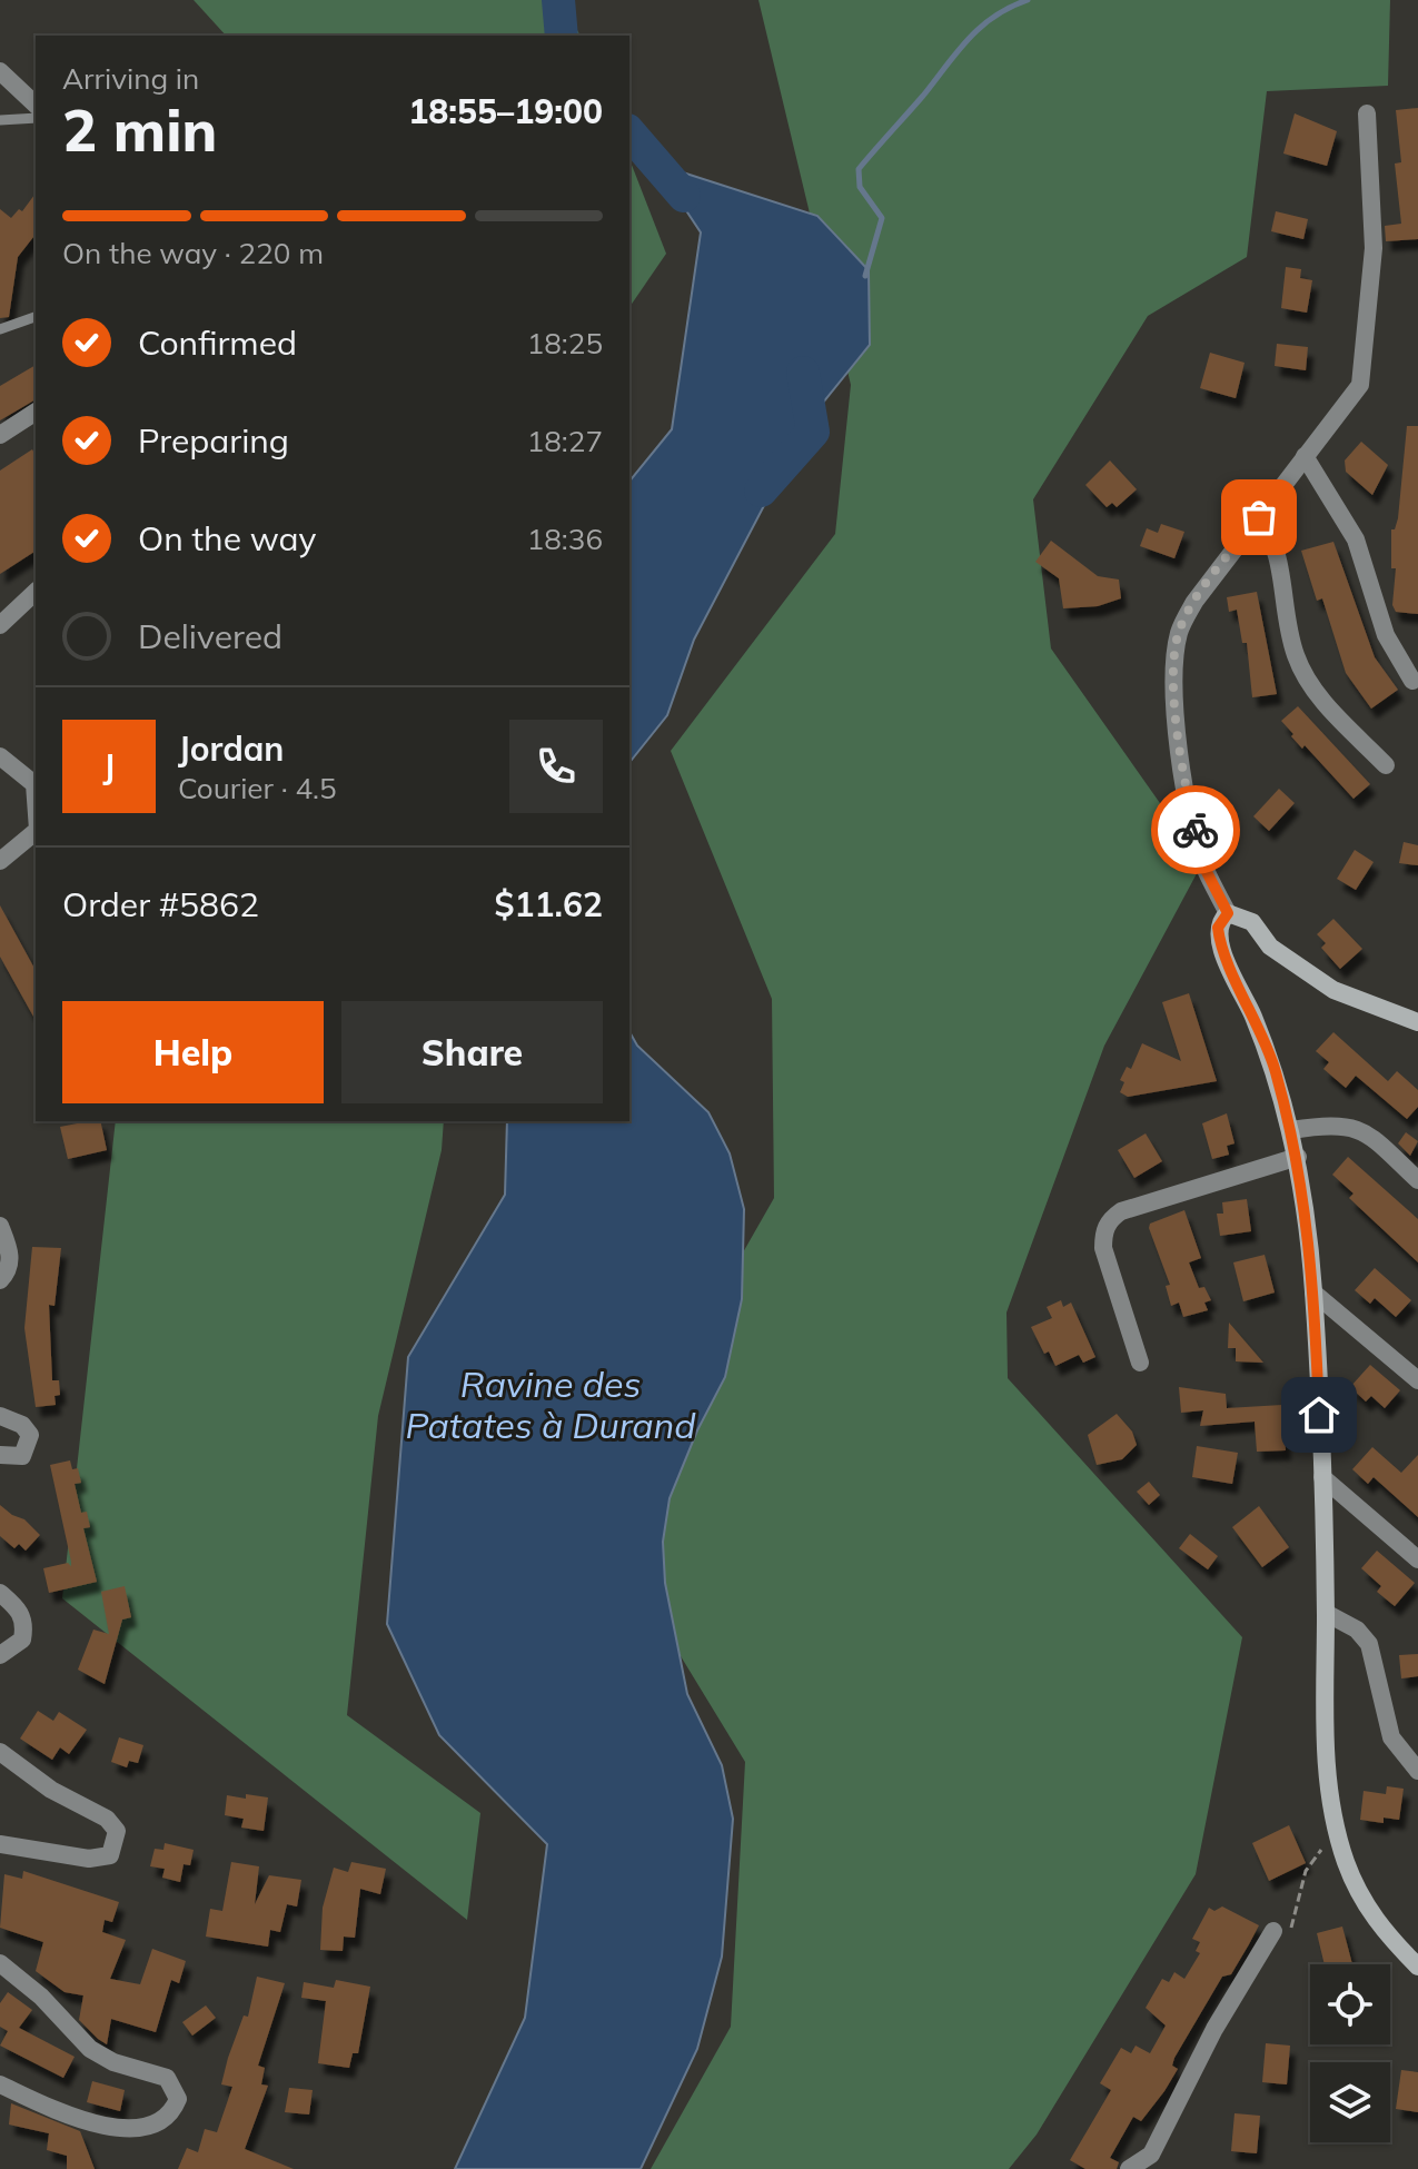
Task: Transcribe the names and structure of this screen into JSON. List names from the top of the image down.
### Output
{
  "water": ["Ravine des Patates à Durand"],
  "page": {
    "heading": ["2 min", "Arriving in", "18:55–19:00"],
    "panel": [
      "Jordan",
      "Courier · 4.5",
      "Order #5862",
      "$11.62"
    ],
    "bar": "On the way · 220 m",
    "list": [
      ["Confirmed", "18:25"],
      ["Preparing", "18:27"],
      ["On the way", "18:36"],
      "Delivered"
    ],
    "round": "J",
    "buttons": ["Help", "Share"]
  }
}
